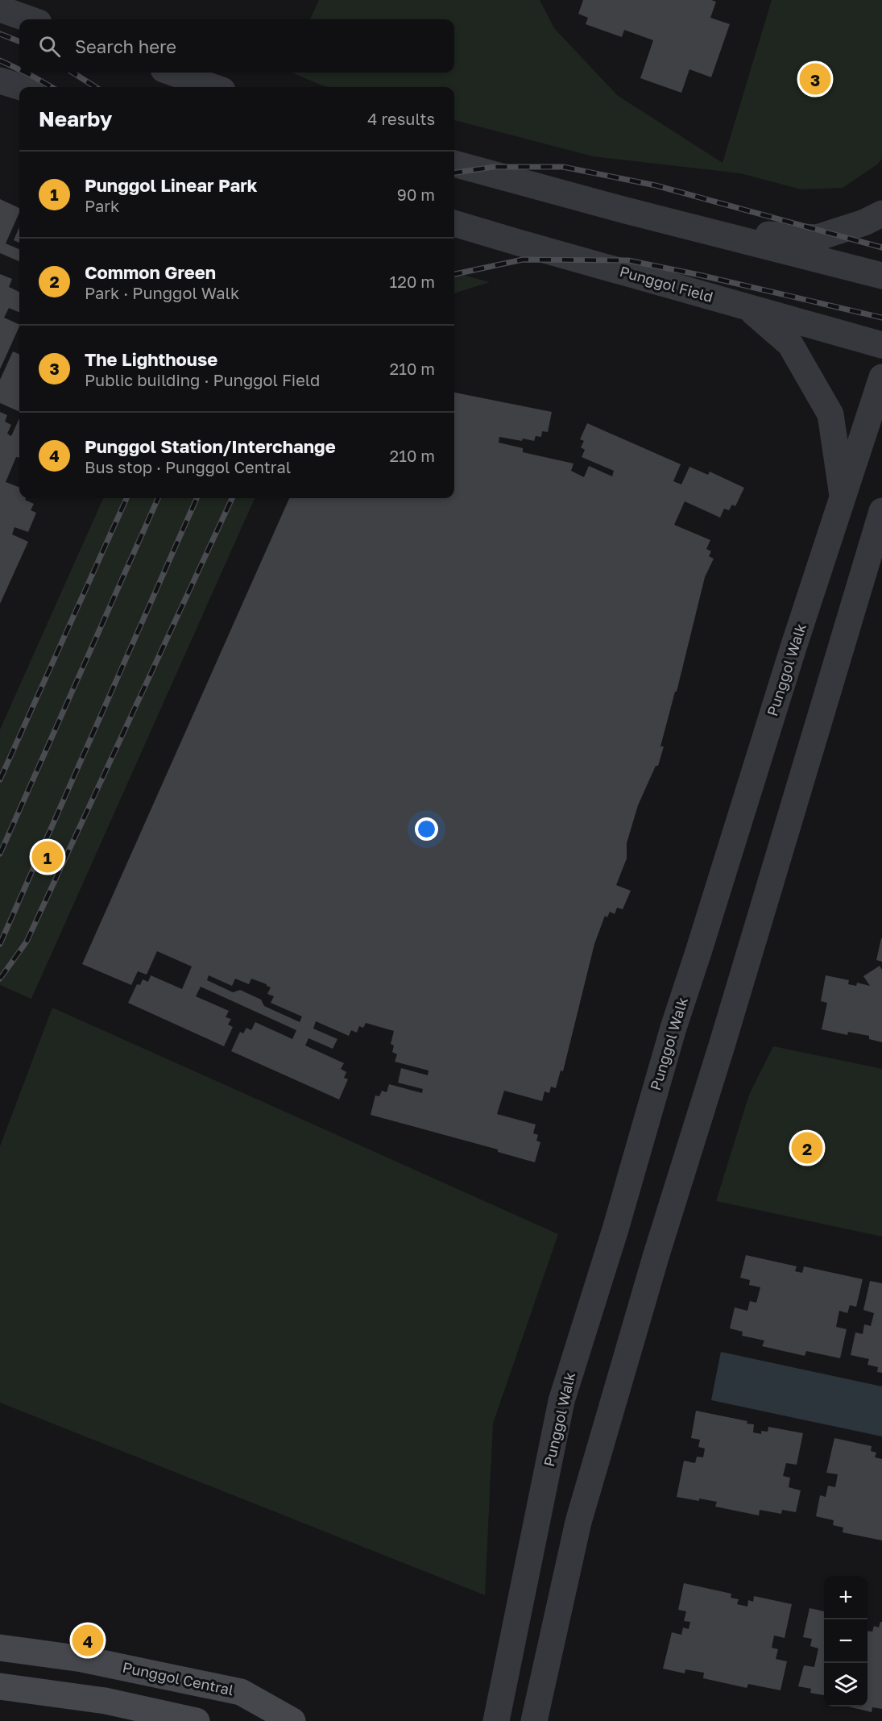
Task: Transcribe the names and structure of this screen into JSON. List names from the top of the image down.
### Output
{
  "streets": {
    "main road": ["Punggol Central"],
    "street": ["Punggol Field", "Punggol Walk"]
  },
  "page": {
    "search": "Search here",
    "pins": [
      "3",
      "1",
      "2",
      "4"
    ],
    "heading": ["Nearby", "4 results"],
    "list": [
      {
        "mark": "1",
        "name": "Punggol Linear Park",
        "note": "Park",
        "value": "90 m"
      },
      {
        "mark": "2",
        "name": "Common Green",
        "note": "Park · Punggol Walk",
        "value": "120 m"
      },
      {
        "mark": "3",
        "name": "The Lighthouse",
        "note": "Public building · Punggol Field",
        "value": "210 m"
      },
      {
        "mark": "4",
        "name": "Punggol Station/Interchange",
        "note": "Bus stop · Punggol Central",
        "value": "210 m"
      }
    ],
    "map_buttons": ["+", "−"]
  }
}
